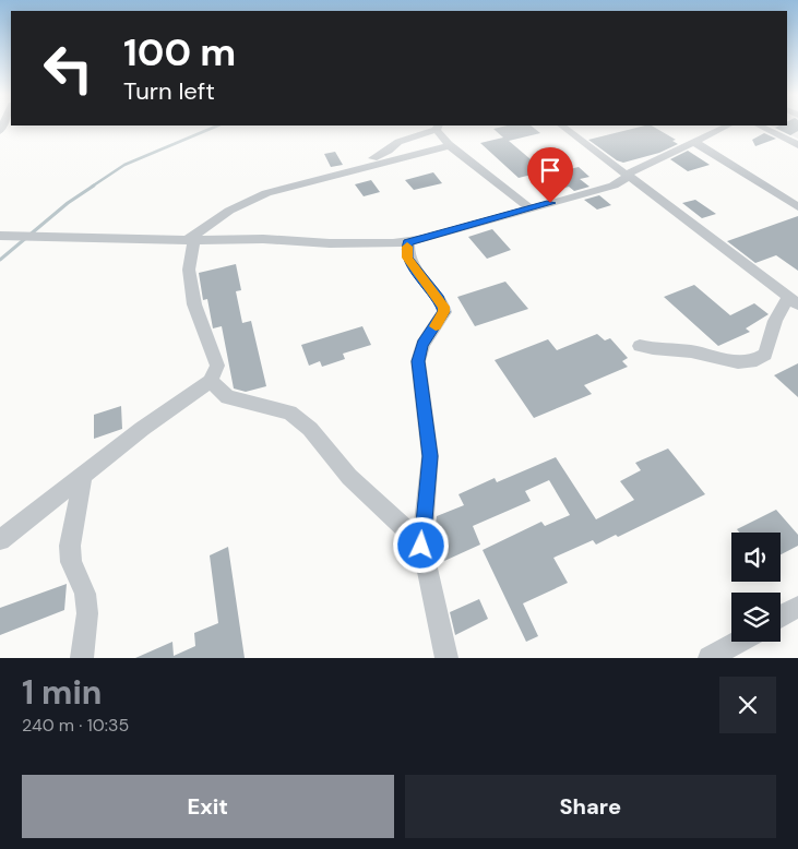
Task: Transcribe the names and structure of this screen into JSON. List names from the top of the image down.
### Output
{
  "page": {
    "turn": ["100 m", "Turn left"],
    "heading": ["1 min", "240 m · 10:35"],
    "buttons": ["Exit", "Share"]
  }
}
